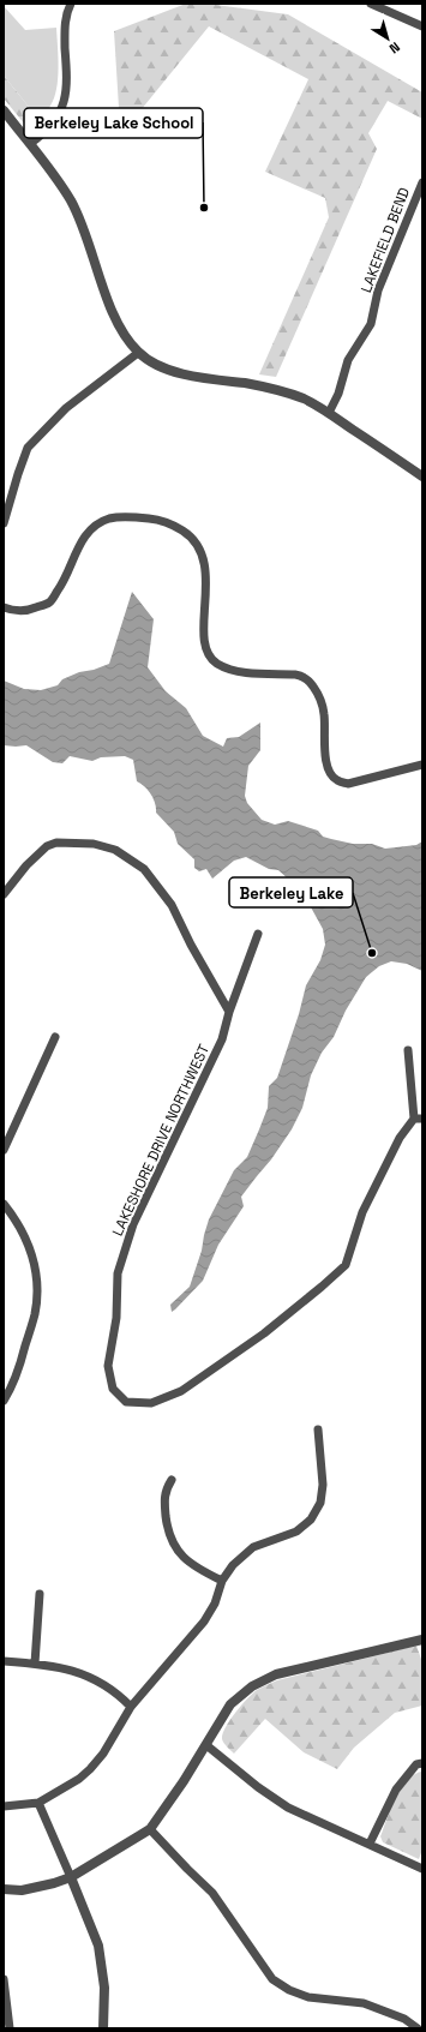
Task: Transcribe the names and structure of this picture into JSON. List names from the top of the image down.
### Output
{
  "streets": {
    "street": ["LAKEFIELD BEND", "LAKESHORE DRIVE NORTHWEST"]
  },
  "places": ["Berkeley Lake School", "Berkeley Lake"],
  "north": "bottom right"
}
